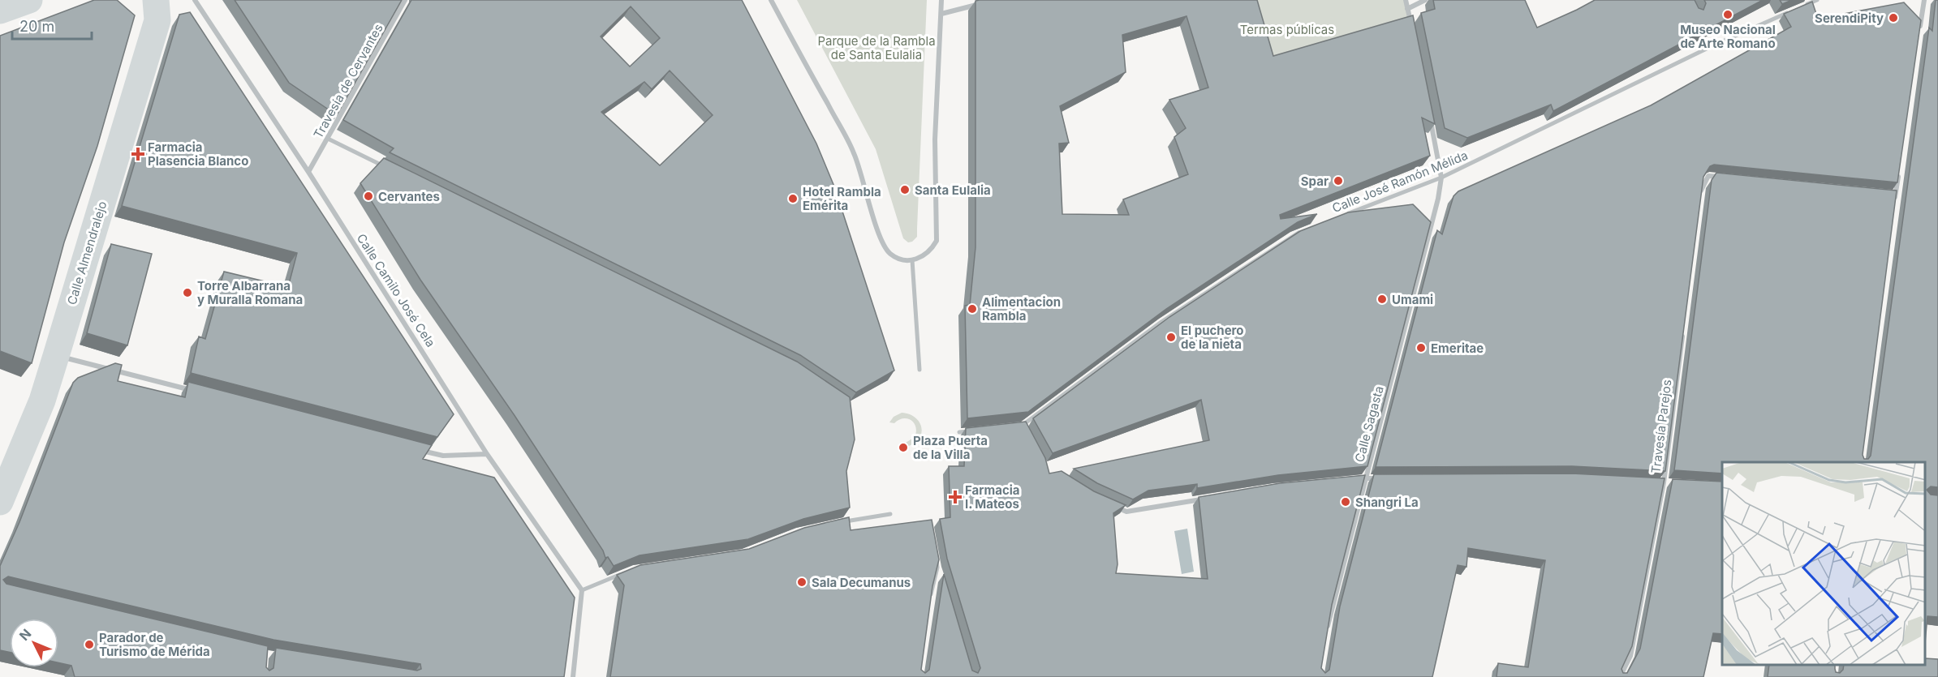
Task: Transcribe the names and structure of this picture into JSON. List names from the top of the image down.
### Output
{
  "streets": {
    "main road": ["Calle Almendralejo"],
    "street": [
      "Travesía de Cervantes",
      "Calle José Ramón Mélida",
      "Calle Camilo José Cela",
      "Calle Sagasta",
      "Travesía Parejos"
    ]
  },
  "crossings": [
    ["Travesía de Cervantes", "Calle Camilo José Cela"],
    ["Calle José Ramón Mélida", "Calle Sagasta"]
  ],
  "parks": ["Termas públicas", "Parque de la Rambla de Santa Eulalia"],
  "places": {
    "other": [
      "Museo Nacional de Arte Romano",
      "SerendiPity",
      "Spar",
      "Santa Eulalia",
      "Cervantes",
      "Hotel Rambla Emérita",
      "Torre Albarrana y Muralla Romana",
      "Umami",
      "Alimentacion Rambla",
      "El puchero de la nieta",
      "Emeritae",
      "Plaza Puerta de la Villa",
      "Shangri La",
      "Sala Decumanus",
      "Parador de Turismo de Mérida"
    ],
    "health": ["Farmacia Plasencia Blanco", "Farmacia I. Mateos"]
  },
  "scale_bar": "20 m",
  "north": "top left"
}
